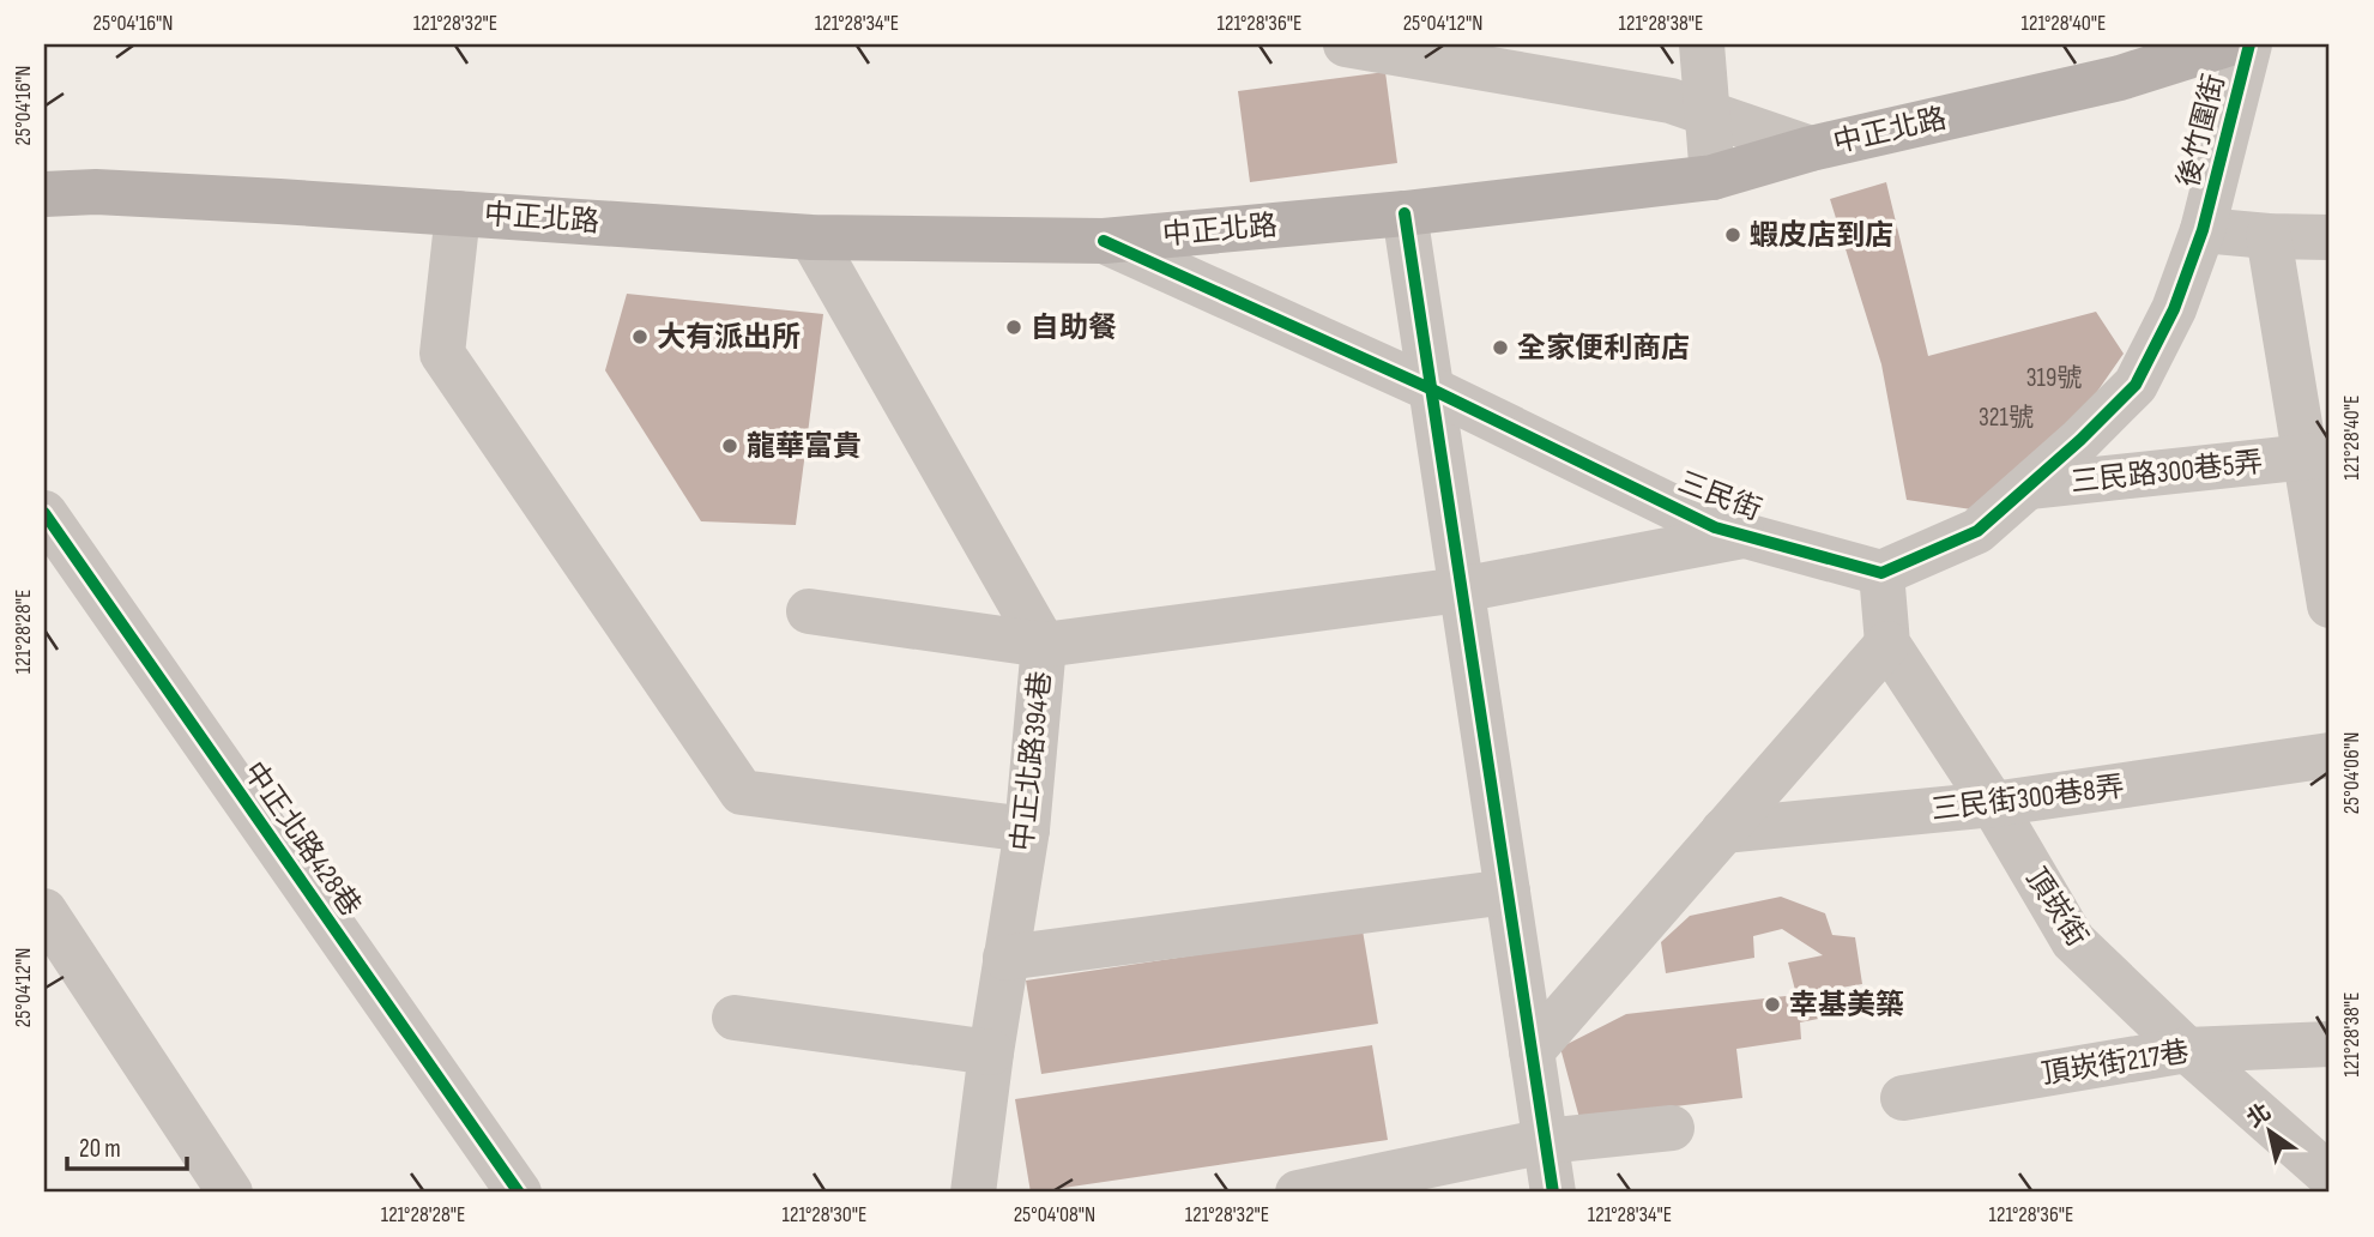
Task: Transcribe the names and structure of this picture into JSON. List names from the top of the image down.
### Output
{
  "streets": {
    "main road": ["中正北路"],
    "street": [
      "後竹圍街",
      "三民路300巷5弄",
      "三民街",
      "中正北路394巷",
      "三民街300巷8弄",
      "中正北路428巷",
      "頂崁街",
      "頂崁街217巷"
    ]
  },
  "crossings": [
    ["中正北路", "三民街"],
    ["中正北路", "中正北路394巷"],
    ["三民街", "頂崁街"],
    ["三民街300巷8弄", "頂崁街"],
    ["頂崁街", "頂崁街217巷"]
  ],
  "places": [
    "蝦皮店到店",
    "自助餐",
    "大有派出所",
    "全家便利商店",
    "龍華富貴",
    "幸基美築"
  ],
  "house_numbers": ["319號", "321號"],
  "scale_bar": "20 m",
  "north": "top left",
  "coordinates": [
    "25°04'16\"N",
    "121°28'32\"E",
    "121°28'34\"E",
    "121°28'36\"E",
    "25°04'12\"N",
    "121°28'38\"E",
    "121°28'40\"E",
    "121°28'28\"E",
    "25°04'06\"N",
    "121°28'30\"E",
    "25°04'08\"N"
  ]
}
